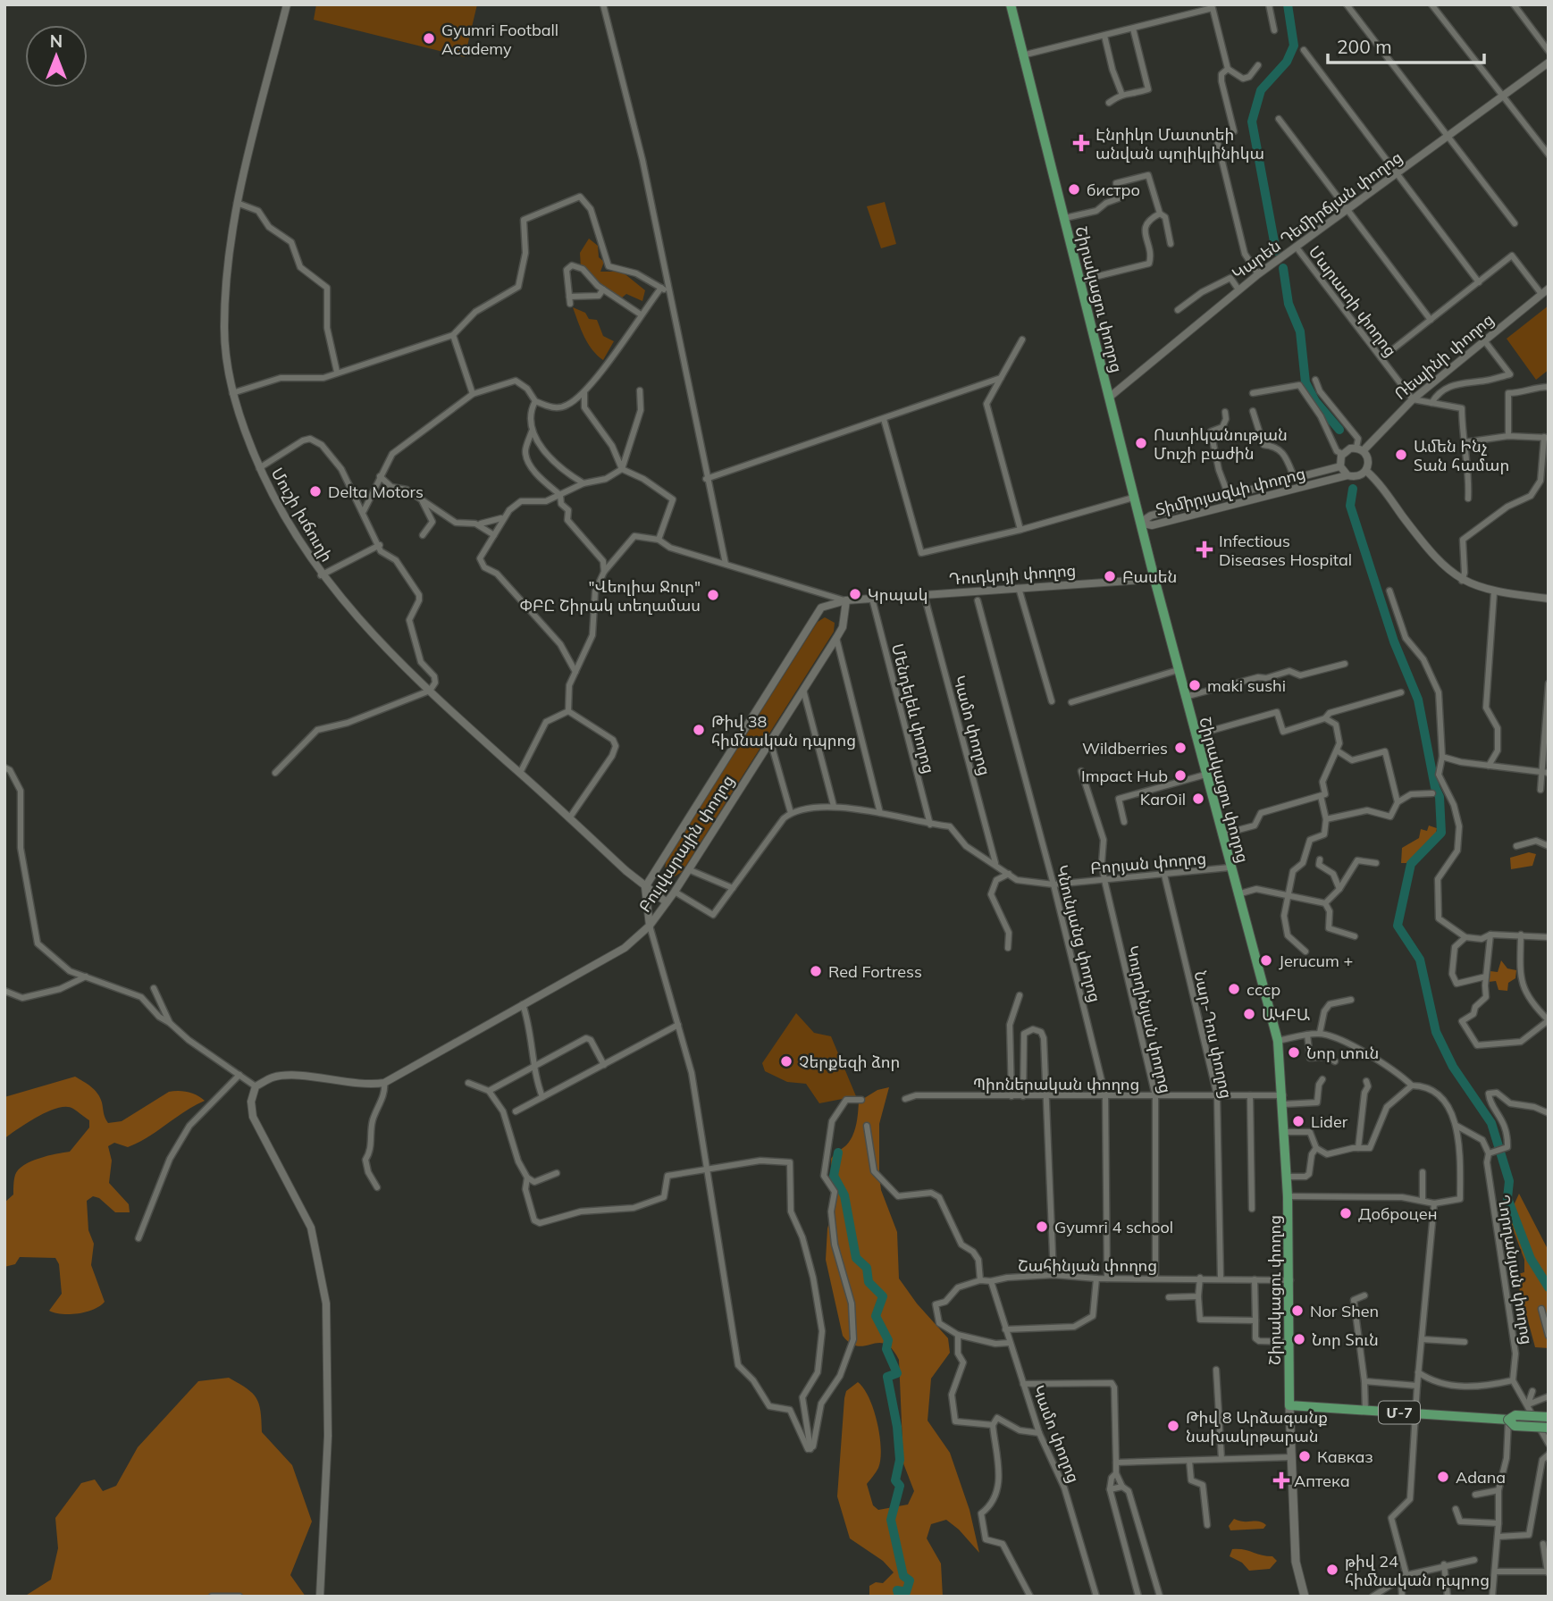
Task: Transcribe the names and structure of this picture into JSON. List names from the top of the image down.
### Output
{
  "streets": {
    "main road": ["Շիրակացու փողոց", "Մ-7"],
    "street": [
      "Կարեն Դեմիրճյան փողոց",
      "Մարատի փողոց",
      "Ռեպինի փողոց",
      "Տիմիրյազևի փողոց",
      "Մուշի խճուղի",
      "Դուդկոյի փողոց",
      "Մենդելեև փողոց",
      "Կամո փողոց",
      "Բուլվարային փողոց",
      "Բորյան փողոց",
      "Կնունյանց փողոց",
      "Կուրղինյան փողոց",
      "Նար-Դոս փողոց",
      "Պիոներական փողոց",
      "Շահինյան փողոց",
      "Ղորղանյան փողոց"
    ]
  },
  "crossings": [
    ["Կարեն Դեմիրճյան փողոց", "Շիրակացու փողոց"],
    ["Կարեն Դեմիրճյան փողոց", "Մարատի փողոց"],
    ["Շիրակացու փողոց", "Տիմիրյազևի փողոց"],
    ["Շիրակացու փողոց", "Դուդկոյի փողոց"],
    ["Շիրակացու փողոց", "Բորյան փողոց"],
    ["Շիրակացու փողոց", "Պիոներական փողոց"],
    ["Շիրակացու փողոց", "Շահինյան փողոց"],
    ["Շիրակացու փողոց", "Մ-7"],
    ["Մարատի փողոց", "Ռեպինի փողոց"],
    ["Ռեպինի փողոց", "Տիմիրյազևի փողոց"],
    ["Մուշի խճուղի", "Բուլվարային փողոց"],
    ["Դուդկոյի փողոց", "Մենդելեև փողոց"],
    ["Դուդկոյի փողոց", "Կամո փողոց"],
    ["Դուդկոյի փողոց", "Բուլվարային փողոց"],
    ["Մենդելեև փողոց", "Բորյան փողոց"],
    ["Կամո փողոց", "Բորյան փողոց"],
    ["Կամո փողոց", "Շահինյան փողոց"],
    ["Բորյան փողոց", "Կնունյանց փողոց"],
    ["Բորյան փողոց", "Կուրղինյան փողոց"],
    ["Բորյան փողոց", "Նար-Դոս փողոց"],
    ["Կնունյանց փողոց", "Պիոներական փողոց"],
    ["Կնունյանց փողոց", "Շահինյան փողոց"],
    ["Կուրղինյան փողոց", "Պիոներական փողոց"],
    ["Կուրղինյան փողոց", "Շահինյան փողոց"],
    ["Նար-Դոս փողոց", "Պիոներական փողոց"],
    ["Նար-Դոս փողոց", "Շահինյան փողոց"]
  ],
  "places": {
    "other": [
      "Gyumri Football Academy",
      "бистро",
      "Ոստիկանության Մուշի բաժին",
      "Ամեն Ինչ Տան համար",
      "Delta Motors",
      "Բասեն",
      "Կրպակ",
      "\"Վեոլիա Ջուր\" ՓԲԸ Շիրակ տեղամաս",
      "maki sushi",
      "Թիվ 38 հիմնական դպրոց",
      "Wildberries",
      "Impact Hub",
      "KarOil",
      "Jerucum +",
      "Red Fortress",
      "ссср",
      "ԱԿԲԱ",
      "Նոր տուն",
      "Չերքեզի ձոր",
      "Lider",
      "Доброцен",
      "Gyumri 4 school",
      "Nor Shen",
      "Նոր Տուն",
      "Թիվ 8 Արձագանք նախակրթարան",
      "Кавказ",
      "Adana",
      "թիվ 24 հիմնական դպրոց"
    ],
    "health": ["Էնրիկո Մատտեի անվան պոլիկլինիկա", "Infectious Diseases Hospital", "Аптека"]
  },
  "scale_bar": "200 m",
  "north": "top"
}
